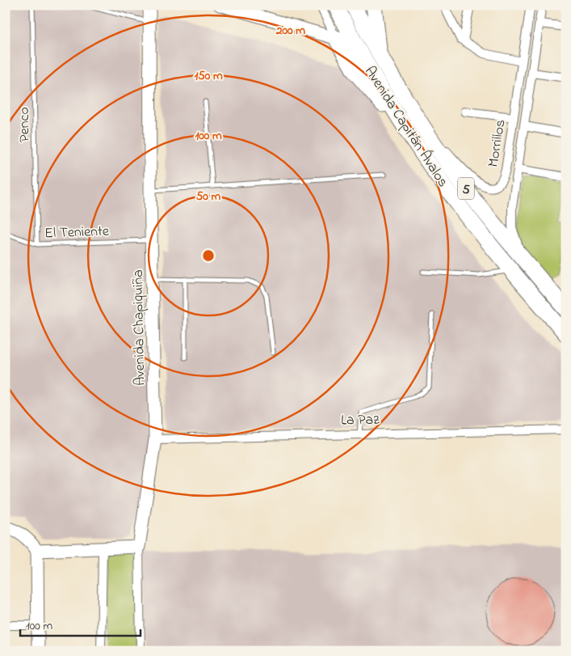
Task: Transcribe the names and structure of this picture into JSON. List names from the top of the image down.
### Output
{
  "streets": {
    "highway": ["Avenida Capitán Ávalos", "5"],
    "street": ["Morrillos", "Avenida Chapiquiña", "La Paz"],
    "lane": ["Penco", "El Teniente"]
  },
  "crossings": [
    ["Penco", "El Teniente"],
    ["Avenida Capitán Ávalos", "Morrillos"],
    ["El Teniente", "Avenida Chapiquiña"],
    ["Avenida Chapiquiña", "La Paz"]
  ],
  "scale_bar": "100 m",
  "rings": [
    "200 m",
    "150 m",
    "100 m",
    "50 m"
  ]
}
